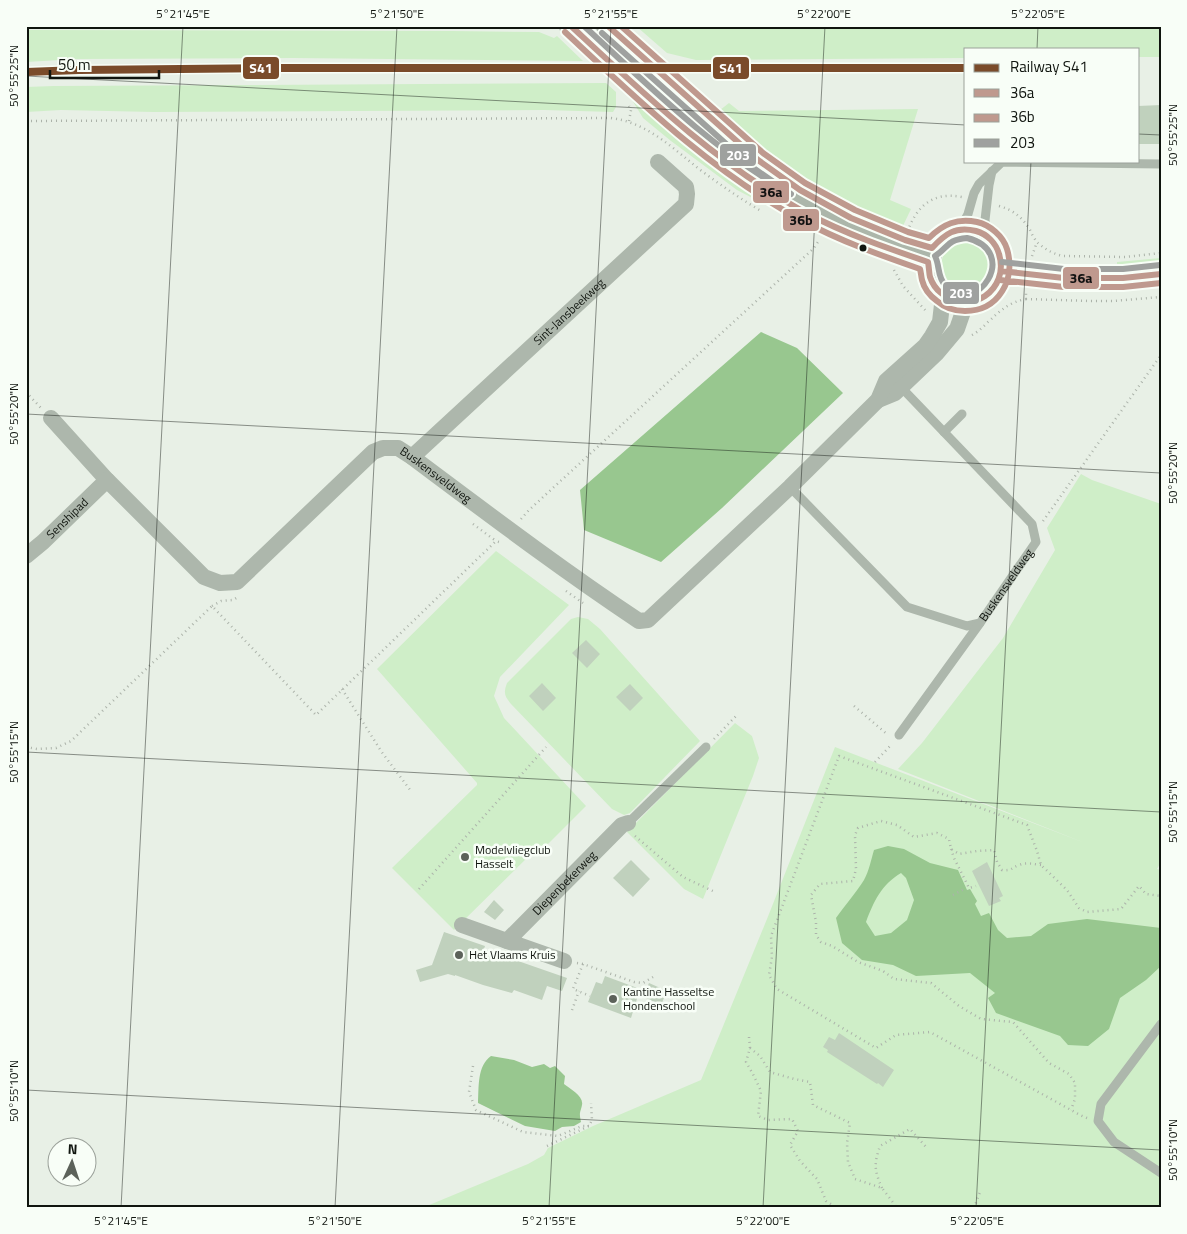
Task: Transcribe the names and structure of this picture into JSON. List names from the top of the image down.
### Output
{
  "streets": {
    "street": [
      "Sint-Jansbeekweg",
      "Buskensveldweg",
      "Senshipad",
      "Diepenbekerweg"
    ]
  },
  "crossings": [
    ["Sint-Jansbeekweg", "Buskensveldweg"],
    ["Buskensveldweg", "Senshipad"]
  ],
  "places": ["Modelvliegclub Hasselt", "Het Vlaams Kruis", "Kantine Hasseltse Hondenschool"],
  "lines": [
    "transit line 36a",
    "transit line 36b",
    "transit line 203",
    "rail line S41"
  ],
  "legend": [
    "Railway S41",
    "36a",
    "36b",
    "203"
  ],
  "scale_bar": "50 m",
  "north": "top",
  "coordinates": [
    "5°21'45\"E",
    "5°21'50\"E",
    "5°21'55\"E",
    "5°22'00\"E",
    "5°22'05\"E",
    "50°55'25\"N",
    "50°55'20\"N",
    "50°55'15\"N",
    "50°55'10\"N"
  ]
}
